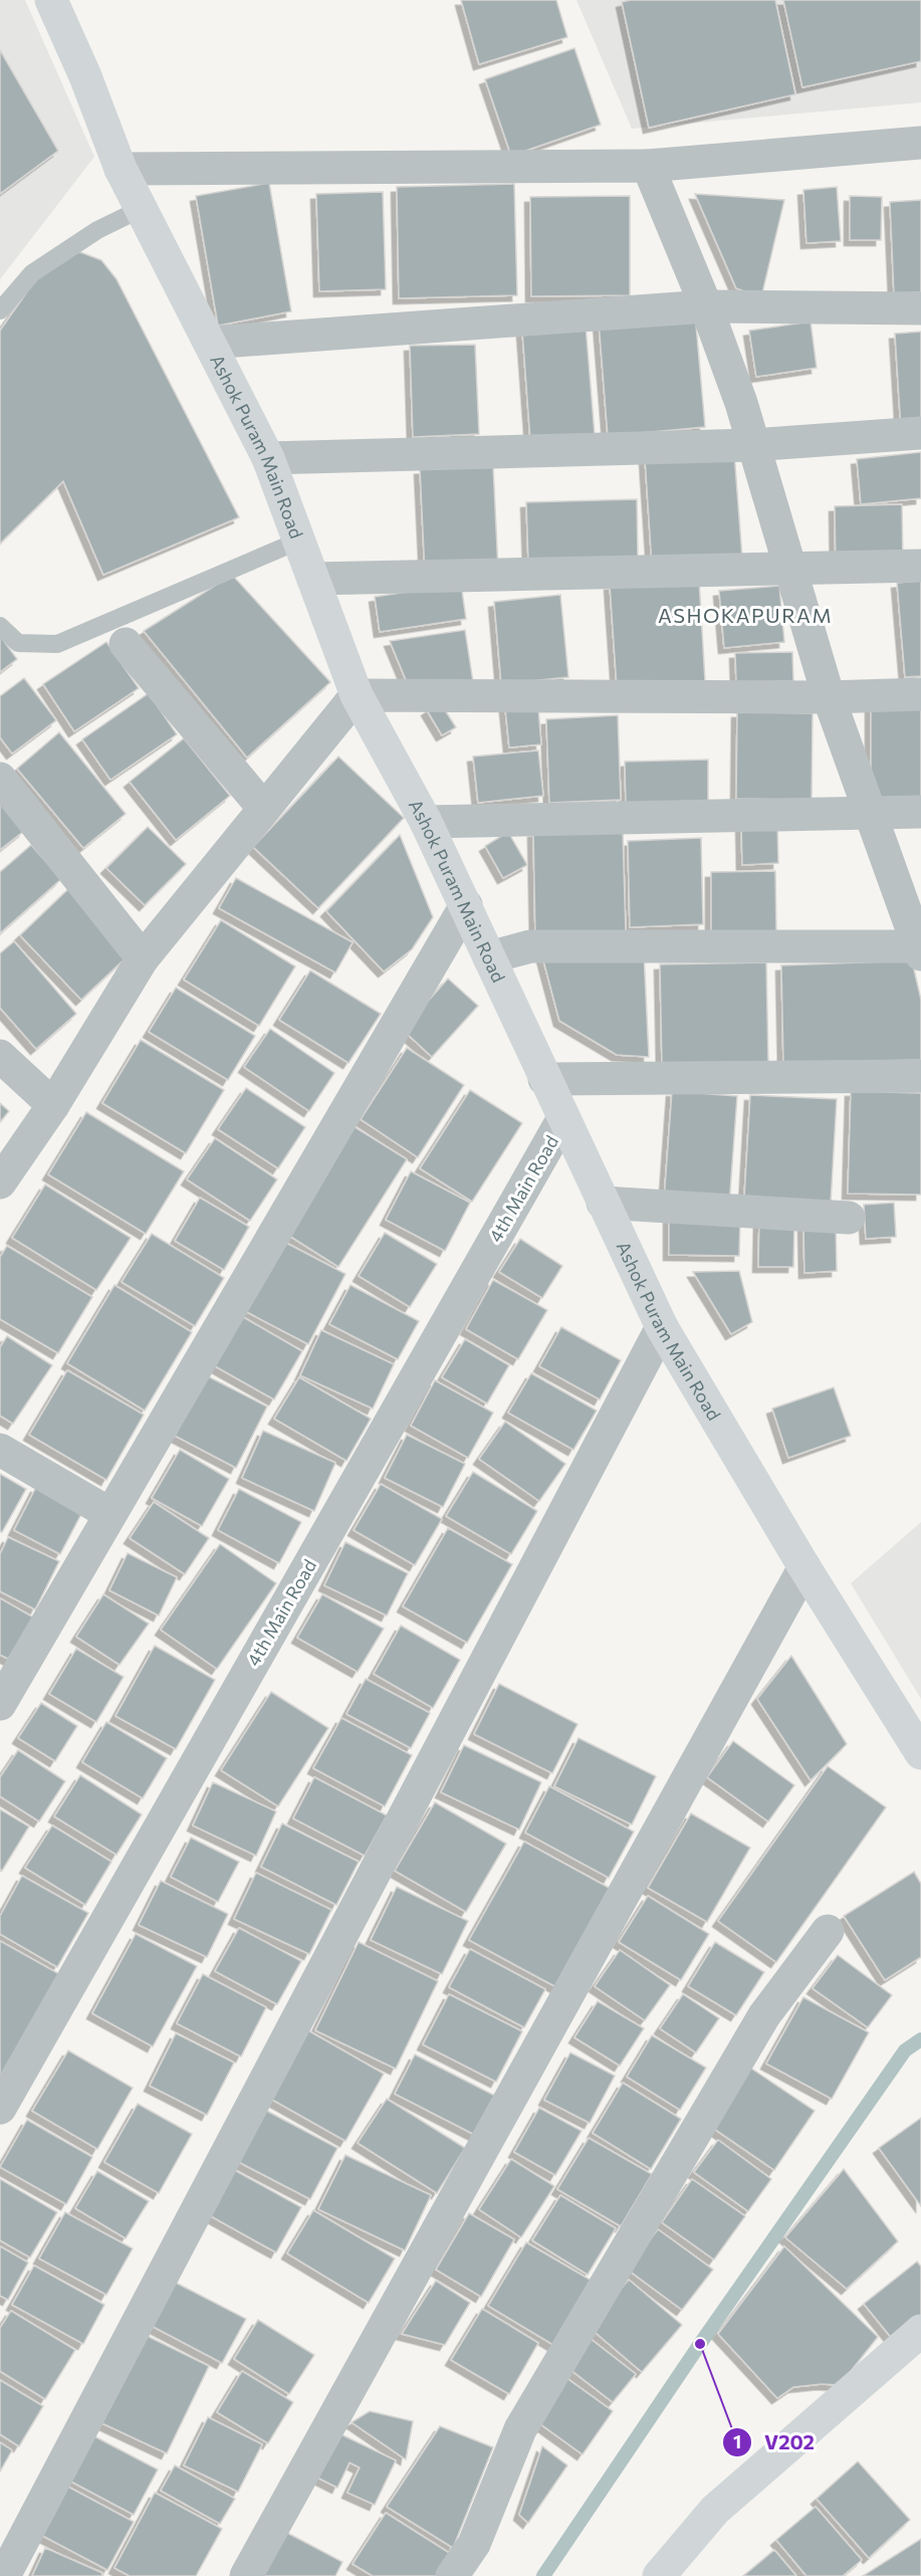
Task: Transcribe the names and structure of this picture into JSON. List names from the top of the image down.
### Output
{
  "streets": {
    "street": ["Ashok Puram Main Road", "4th Main Road"]
  },
  "crossings": [
    ["Ashok Puram Main Road", "4th Main Road"]
  ],
  "districts": ["ASHOKAPURAM"],
  "places": ["V202"]
}
